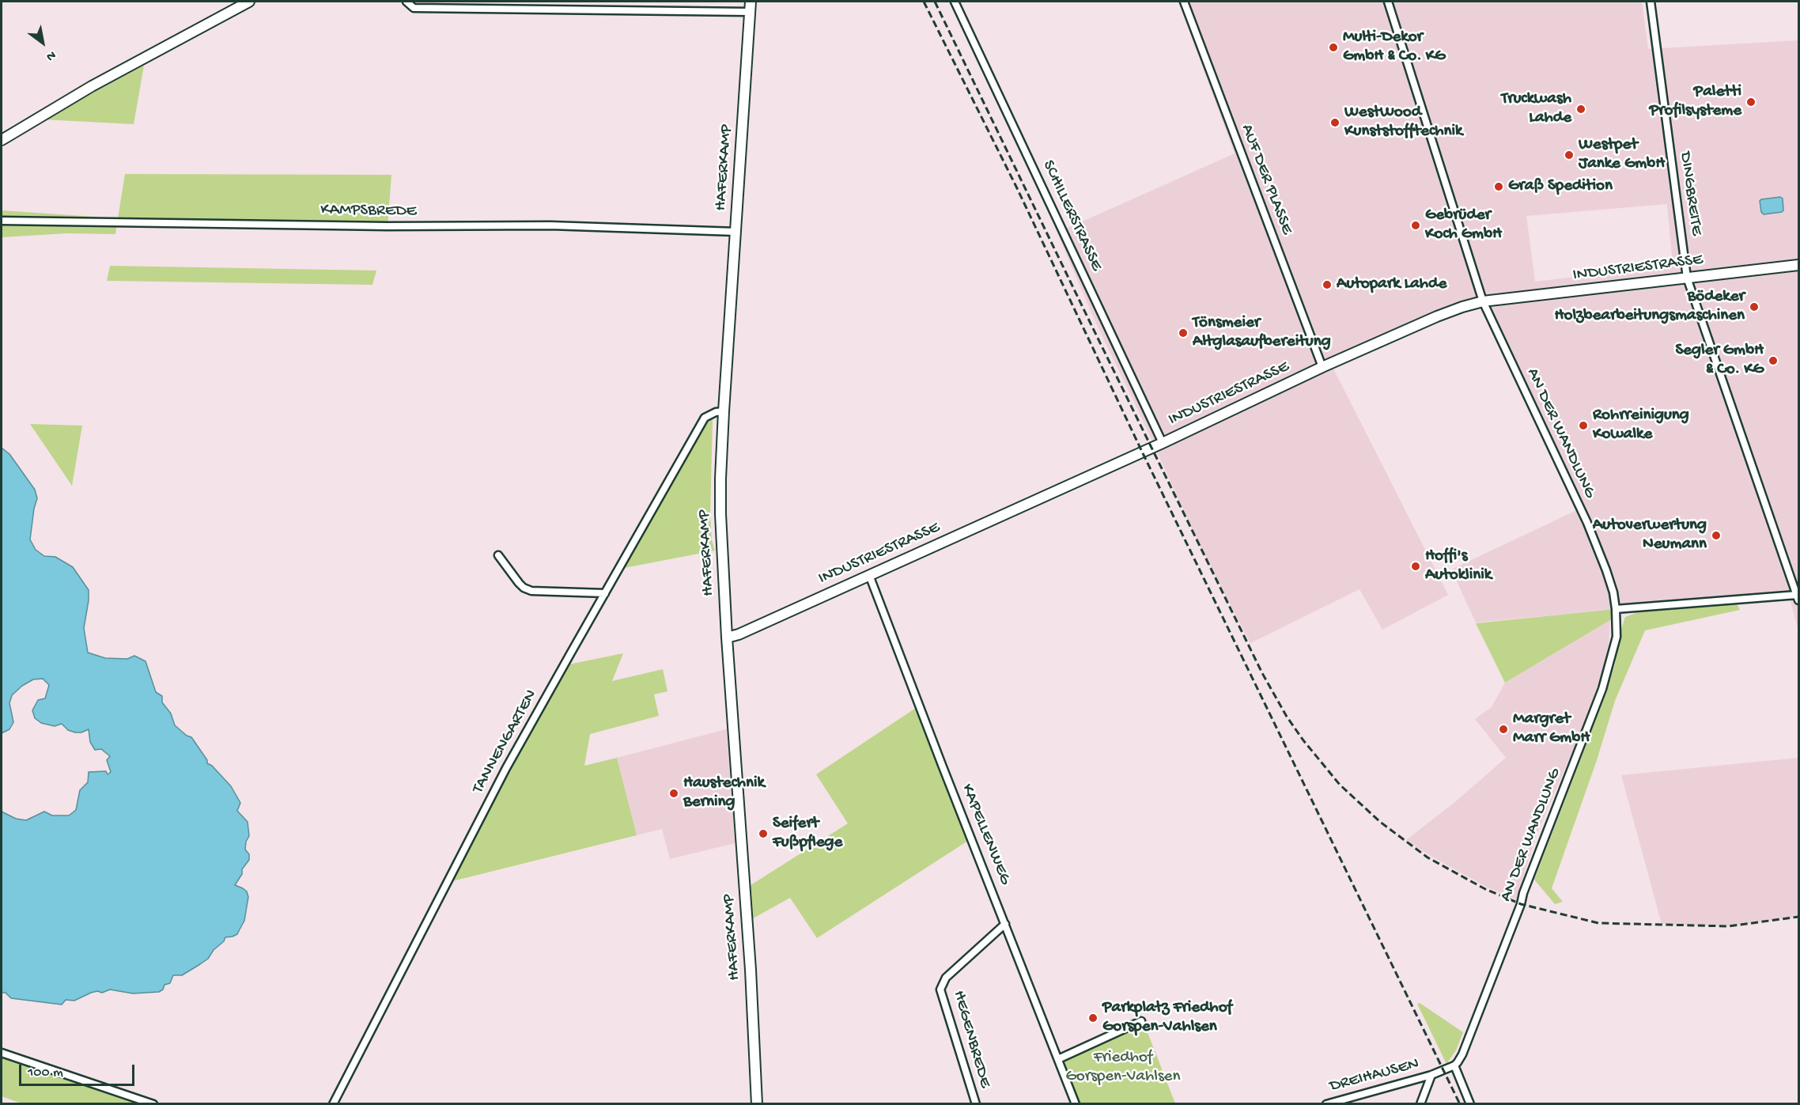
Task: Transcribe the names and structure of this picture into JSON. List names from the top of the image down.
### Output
{
  "streets": {
    "street": [
      "HAFERKAMP",
      "AUF DER PLASSE",
      "DINGBREITE",
      "KAMPSBREDE",
      "SCHILLERSTRASSE",
      "INDUSTRIESTRASSE",
      "AN DER WANDLUNG",
      "TANNENGARTEN",
      "KAPELLENWEG",
      "HEGENBREDE",
      "DREIHAUSEN"
    ]
  },
  "crossings": [
    ["HAFERKAMP", "KAMPSBREDE"],
    ["HAFERKAMP", "INDUSTRIESTRASSE"],
    ["HAFERKAMP", "TANNENGARTEN"],
    ["AUF DER PLASSE", "INDUSTRIESTRASSE"],
    ["DINGBREITE", "INDUSTRIESTRASSE"],
    ["SCHILLERSTRASSE", "INDUSTRIESTRASSE"],
    ["INDUSTRIESTRASSE", "AN DER WANDLUNG"],
    ["INDUSTRIESTRASSE", "KAPELLENWEG"],
    ["KAPELLENWEG", "HEGENBREDE"]
  ],
  "parks": ["Friedhof Gorspen-Vahlsen"],
  "places": [
    "Multi-Dekor GmbH & Co. KG",
    "Paletti Profilsysteme",
    "Truckwash Lahde",
    "WestWood Kunststofftechnik",
    "Westpet Janke GmbH",
    "Graß Spedition",
    "Gebrüder Koch GmbH",
    "Autopark Lahde",
    "Bödeker Holzbearbeitungsmaschinen",
    "Tönsmeier Altglasaufbereitung",
    "Segler GmbH & Co. KG",
    "Rohrreinigung Kowalke",
    "Autoverwertung Neumann",
    "Hoffi's Autoklinik",
    "Margret Marr GmbH",
    "Haustechnik Berning",
    "Seifert Fußpflege",
    "Parkplatz Friedhof Gorspen-Vahlsen"
  ],
  "scale_bar": "100 m",
  "north": "bottom right"
}
